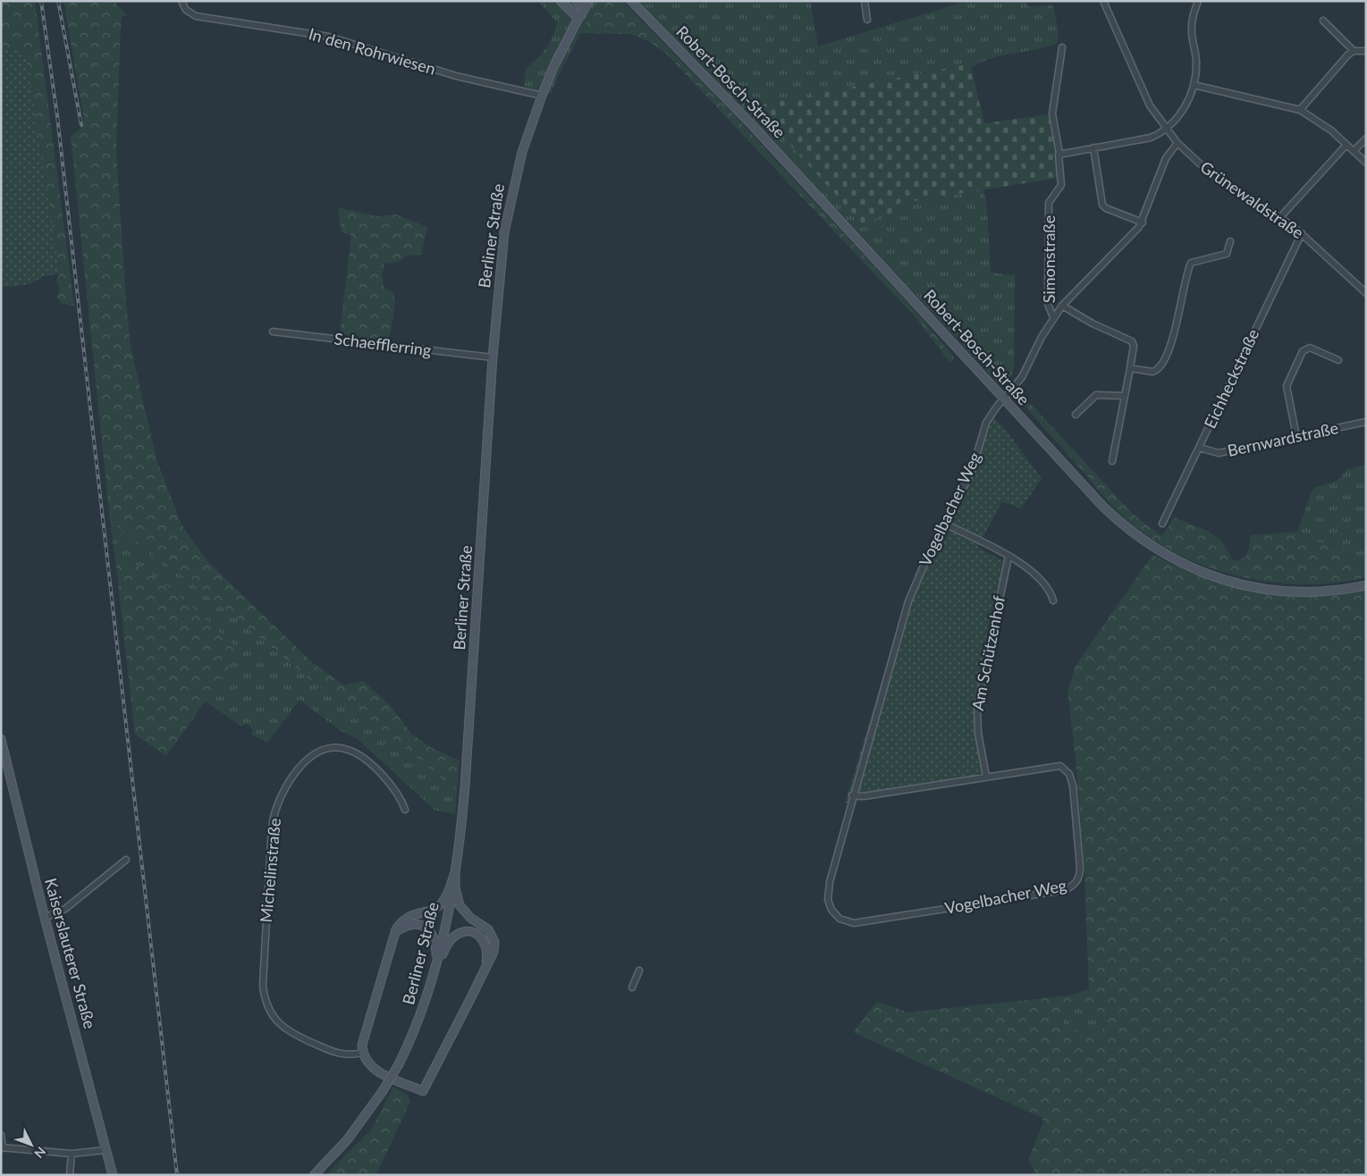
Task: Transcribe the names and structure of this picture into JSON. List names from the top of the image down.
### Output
{
  "streets": {
    "street": [
      "In den Rohrwiesen",
      "Robert-Bosch-Straße",
      "Grünewaldstraße",
      "Berliner Straße",
      "Simonstraße",
      "Schaefflerring",
      "Eichheckstraße",
      "Bernwardstraße",
      "Vogelbacher Weg",
      "Am Schützenhof",
      "Michelinstraße",
      "Kaiserslauterer Straße"
    ]
  },
  "crossings": [
    ["In den Rohrwiesen", "Berliner Straße"],
    ["Robert-Bosch-Straße", "Vogelbacher Weg"],
    ["Grünewaldstraße", "Eichheckstraße"],
    ["Grünewaldstraße", "Vogelbacher Weg"],
    ["Berliner Straße", "Schaefflerring"],
    ["Simonstraße", "Vogelbacher Weg"],
    ["Eichheckstraße", "Bernwardstraße"],
    ["Vogelbacher Weg", "Am Schützenhof"]
  ],
  "north": "bottom right"
}
